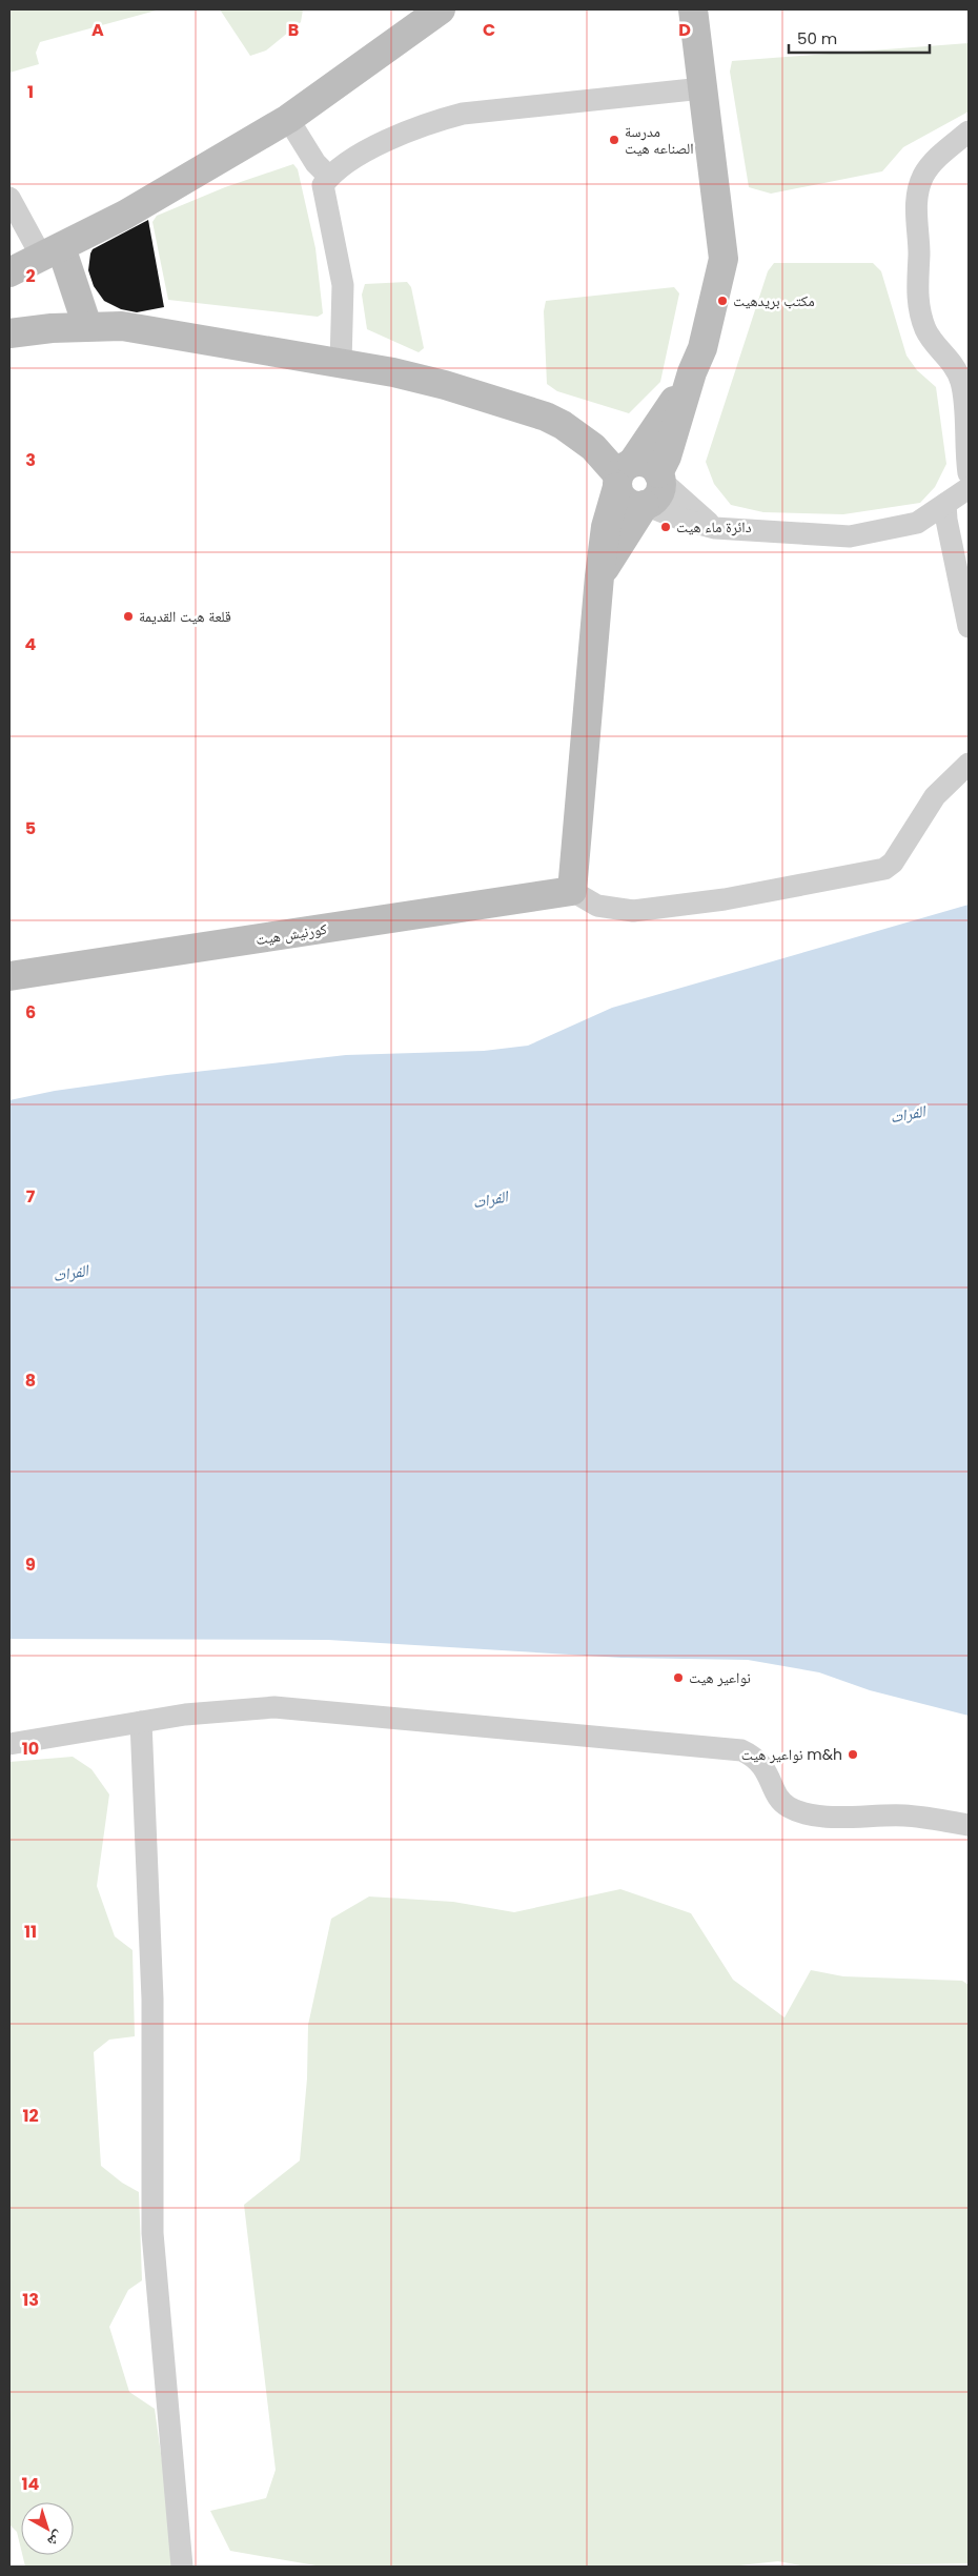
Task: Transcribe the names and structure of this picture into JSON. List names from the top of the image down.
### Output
{
  "streets": {
    "street": ["كورنيش هيت"]
  },
  "water": ["الفرات"],
  "places": [
    "مدرسة الصناعه هيت",
    "مكتب بريدهيت",
    "دائرة ماء هيت",
    "قلعة هيت القديمة",
    "نواعير هيت",
    "نواعير هيت m&h"
  ],
  "scale_bar": "50 m",
  "north": "bottom right",
  "grid": {
    "columns": [
      "A",
      "B",
      "C",
      "D"
    ],
    "rows": [
      "1",
      "2",
      "3",
      "4",
      "5",
      "6",
      "7",
      "8",
      "9",
      "10",
      "11",
      "12",
      "13",
      "14"
    ]
  }
}
